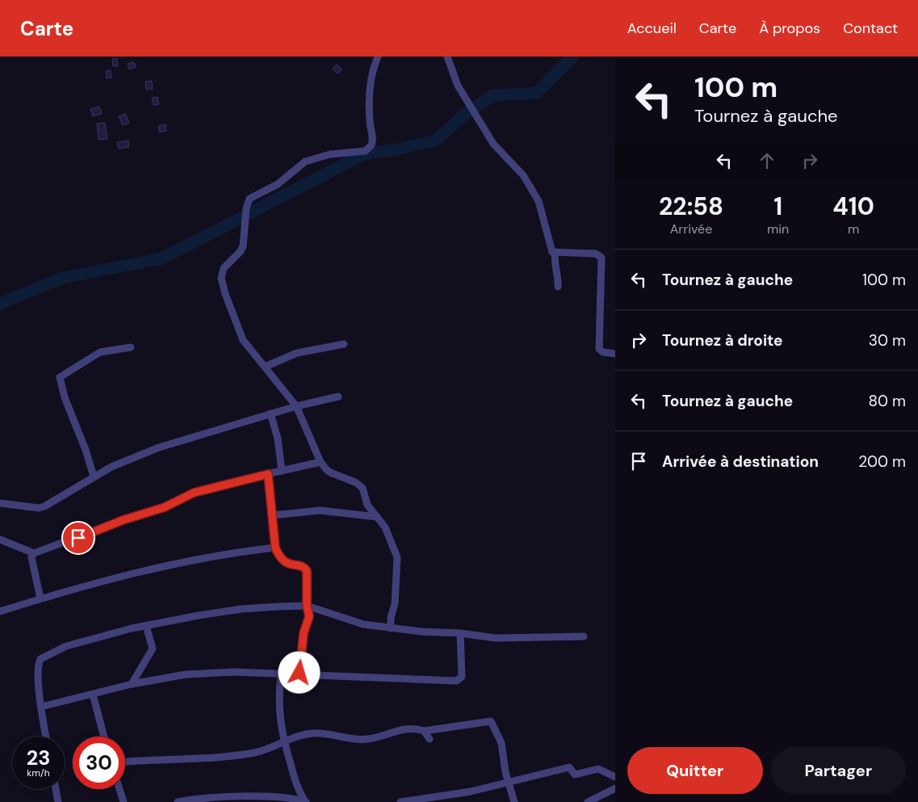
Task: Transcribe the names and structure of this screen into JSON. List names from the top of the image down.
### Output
{
  "page": {
    "header": "Carte",
    "nav": [
      "Accueil",
      "Carte",
      "À propos",
      "Contact"
    ],
    "turn": ["100 m", "Tournez à gauche"],
    "eta": [
      "22:58",
      "Arrivée",
      "1",
      "min",
      "410",
      "m"
    ],
    "list": [
      {
        "name": "Tournez à gauche",
        "value": "100 m"
      },
      {
        "name": "Tournez à droite",
        "value": "30 m"
      },
      {
        "name": "Tournez à gauche",
        "value": "80 m"
      },
      {
        "name": "Arrivée à destination",
        "value": "200 m"
      }
    ],
    "speed": "23 km/h",
    "limit": "30",
    "buttons": ["Quitter", "Partager"]
  }
}
